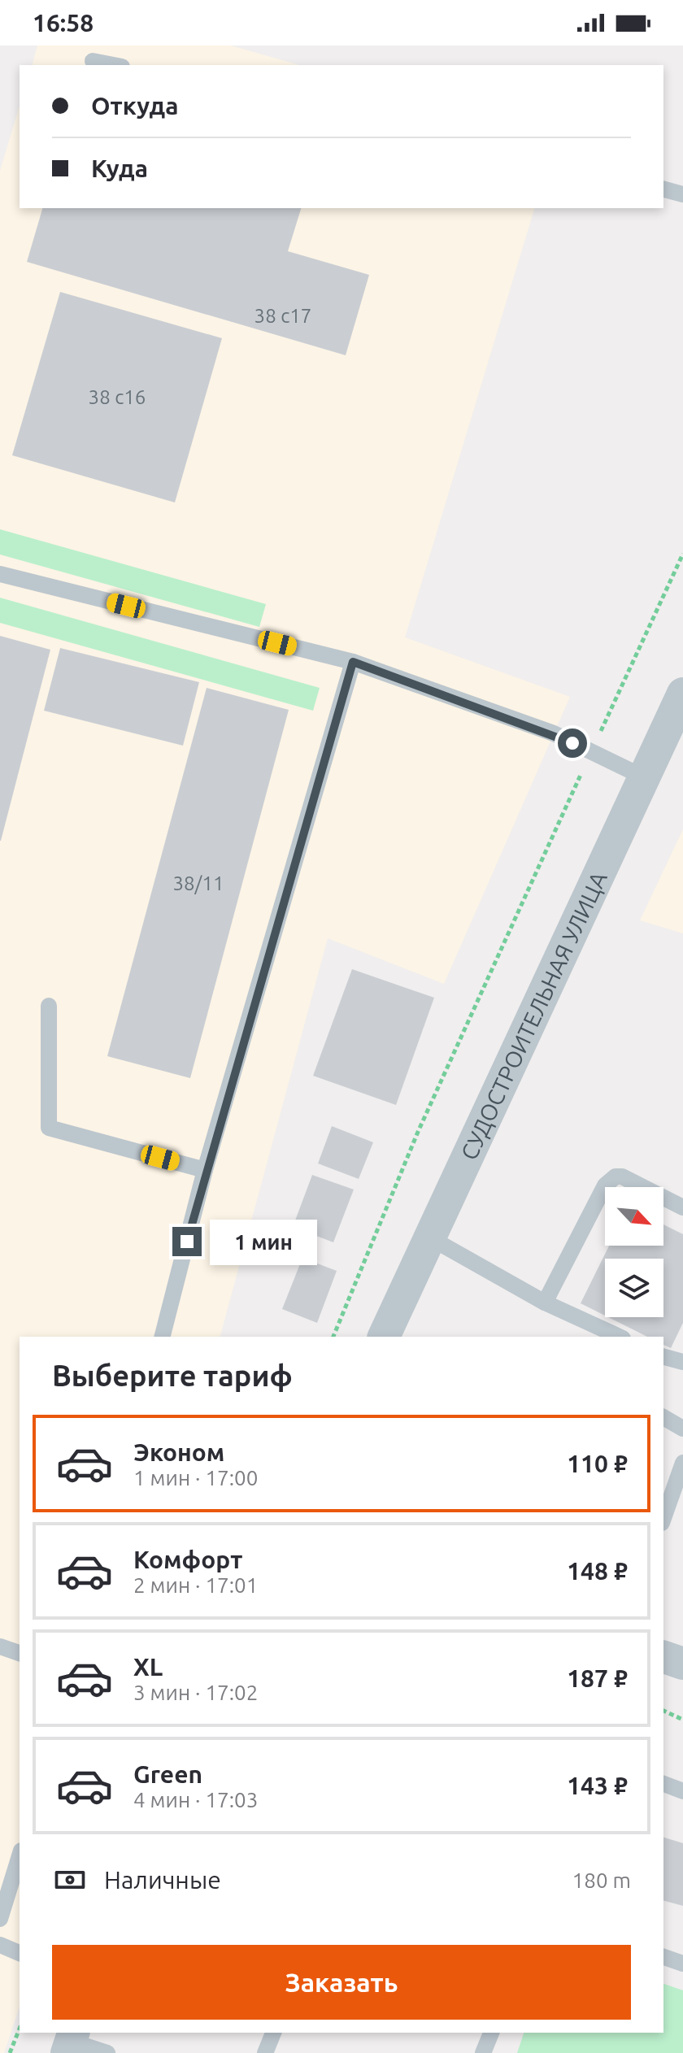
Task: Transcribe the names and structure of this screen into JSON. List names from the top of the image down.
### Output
{
  "streets": {
    "street": ["СУДОСТРОИТЕЛЬНАЯ УЛИЦА"]
  },
  "house_numbers": ["38 с17", "38 с16", "38/11"],
  "north": "bottom right",
  "page": {
    "status": "16:58",
    "banner": ["Откуда", "Куда"],
    "bubble": "1 мин",
    "heading": "Выберите тариф",
    "list": [
      {
        "name": "Эконом",
        "note": "1 мин · 17:00",
        "value": "110 ₽"
      },
      {
        "name": "Комфорт",
        "note": "2 мин · 17:01",
        "value": "148 ₽"
      },
      {
        "name": "XL",
        "note": "3 мин · 17:02",
        "value": "187 ₽"
      },
      {
        "name": "Green",
        "note": "4 мин · 17:03",
        "value": "143 ₽"
      }
    ],
    "pay": ["Наличные", "180 m"],
    "buttons": "Заказать"
  }
}
